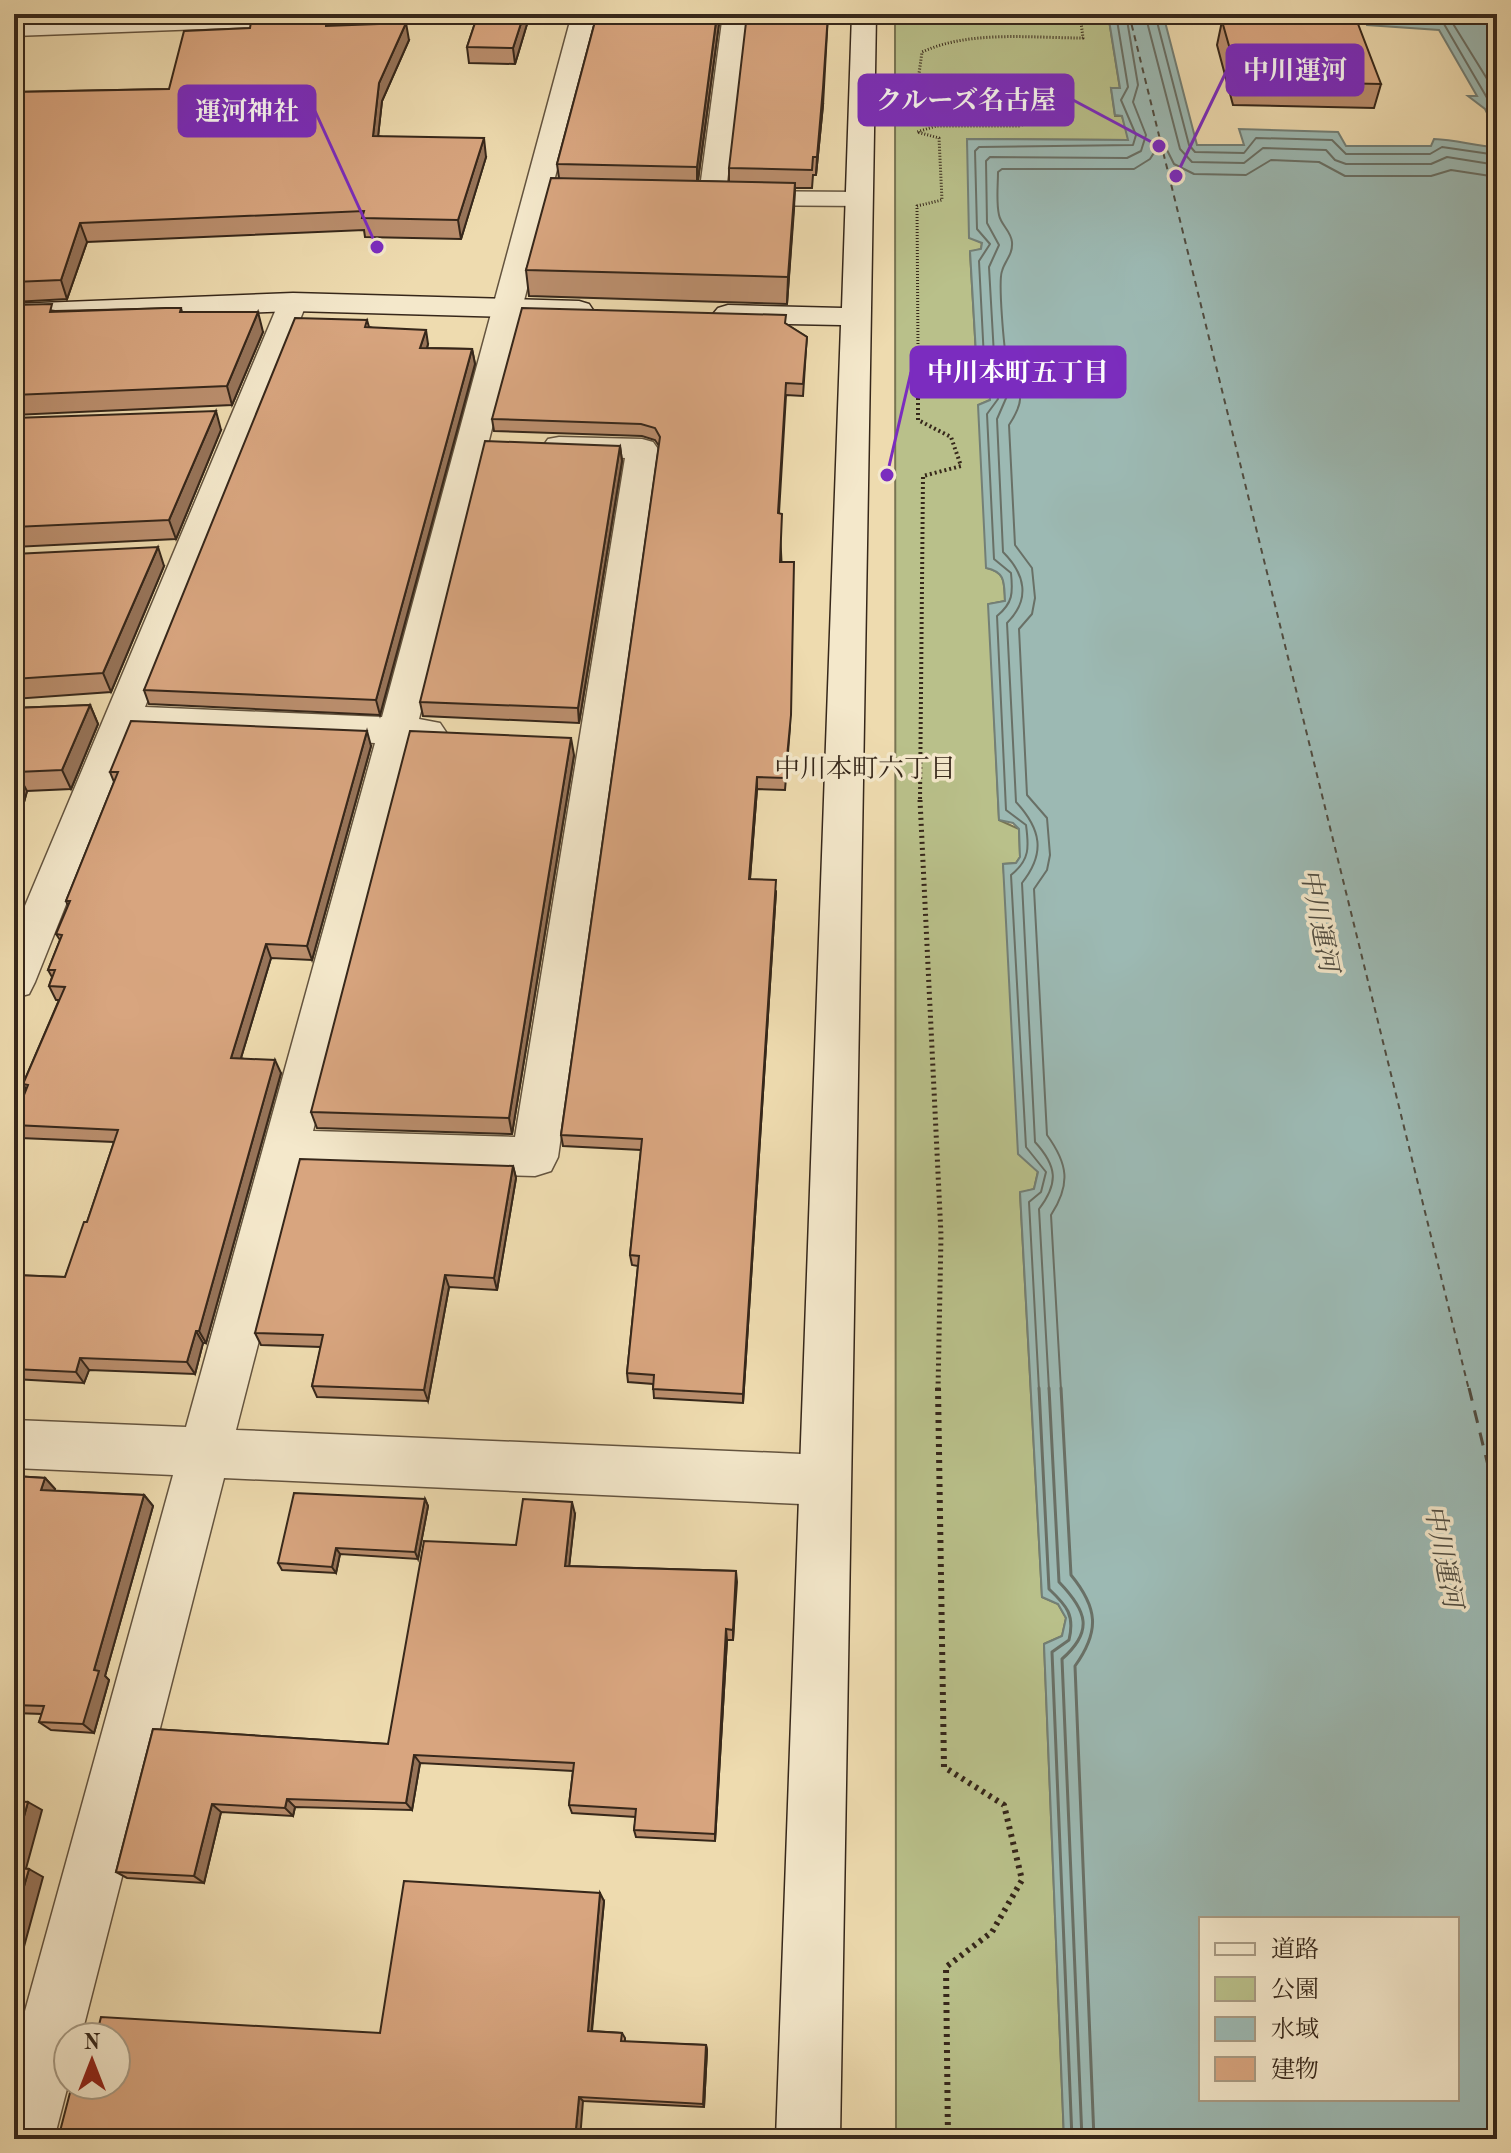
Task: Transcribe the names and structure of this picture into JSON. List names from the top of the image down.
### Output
{
  "districts": ["中川本町六丁目"],
  "water": ["中川運河"],
  "places": [
    "クルーズ名古屋",
    "中川運河",
    "運河神社",
    "中川本町五丁目"
  ],
  "legend": [
    "道路",
    "公園",
    "水域",
    "建物"
  ],
  "north": "top"
}
